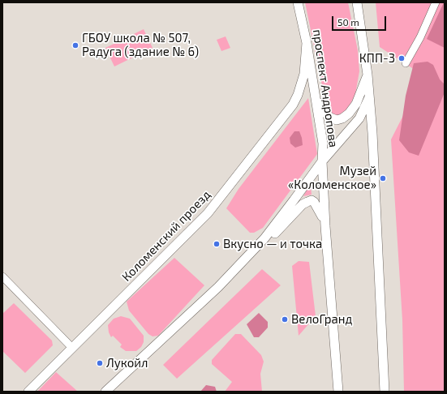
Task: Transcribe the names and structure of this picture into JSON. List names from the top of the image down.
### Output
{
  "streets": {
    "main road": ["проспект Андропова", "Коломенский проезд"]
  },
  "crossings": [
    ["проспект Андропова", "Коломенский проезд"]
  ],
  "places": [
    "ГБОУ школа № 507, Радуга (здание № 6)",
    "КПП-3",
    "Музей «Коломенское»",
    "Вкусно — и точка",
    "ВелоГранд",
    "Лукойл"
  ],
  "scale_bar": "50 m"
}
